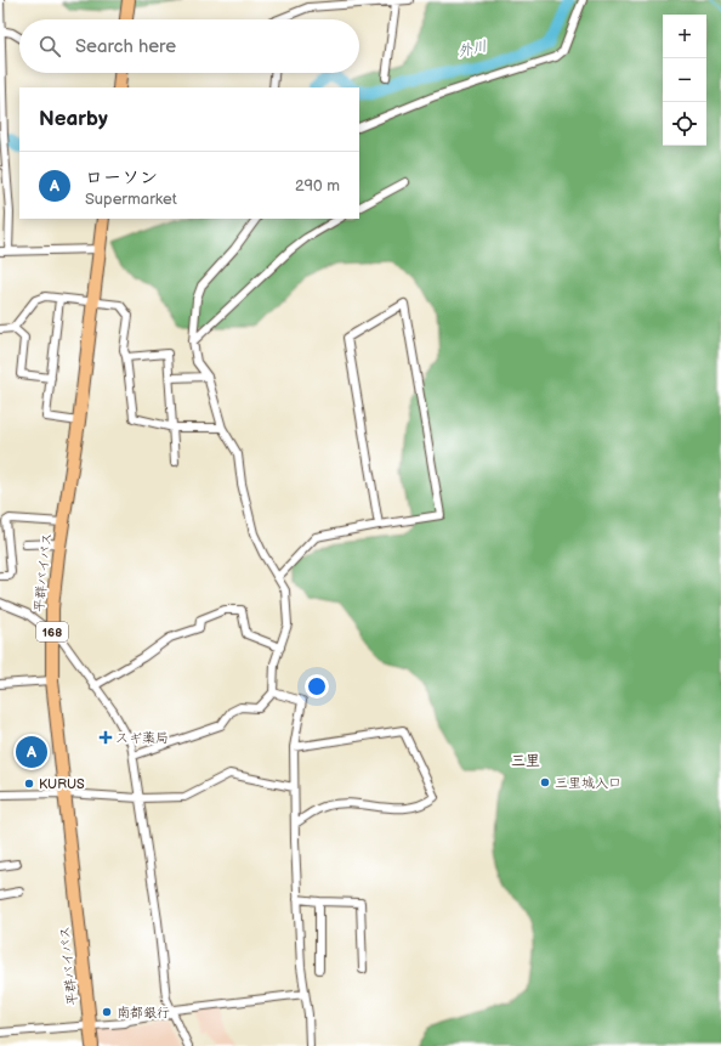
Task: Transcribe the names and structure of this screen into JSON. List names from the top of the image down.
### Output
{
  "streets": {
    "highway": ["平群バイパス", "168"]
  },
  "districts": ["三里"],
  "water": ["外川"],
  "places": {
    "health": ["スギ薬局"],
    "other": ["三里城入口", "KURUS", "南都銀行"]
  },
  "page": {
    "map_buttons": ["+", "−"],
    "search": "Search here",
    "heading": "Nearby",
    "list": [
      {
        "mark": "A",
        "name": "ローソン",
        "note": "Supermarket",
        "value": "290 m"
      }
    ],
    "pins": "A"
  }
}
